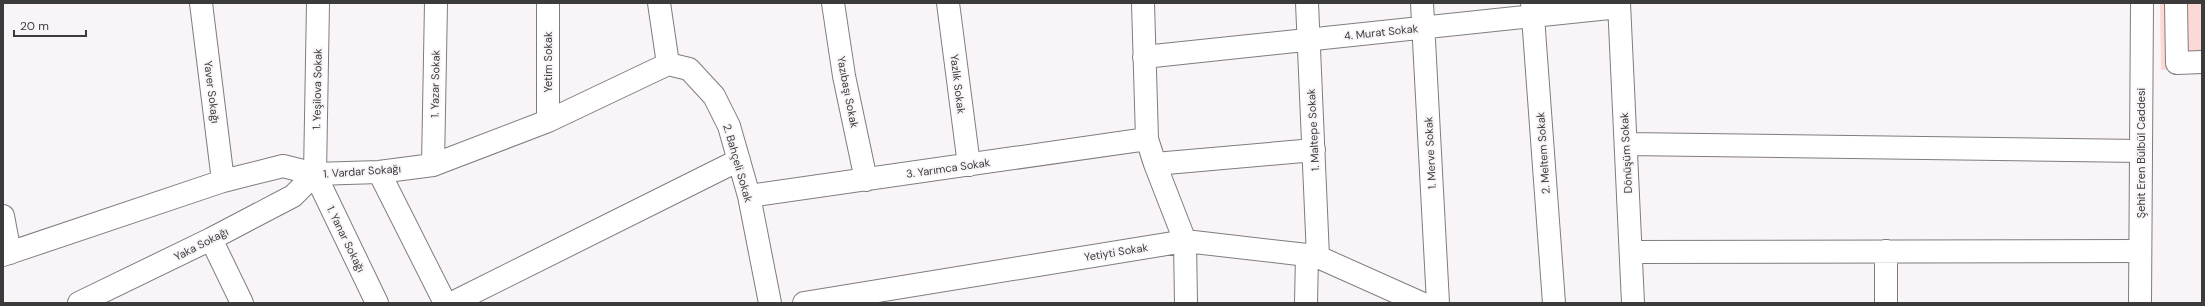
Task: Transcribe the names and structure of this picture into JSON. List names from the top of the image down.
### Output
{
  "streets": {
    "street": [
      "4. Murat Sokak",
      "Yetim Sokak",
      "1. Yazar Sokak",
      "Yazlık Sokak",
      "1. Yeşilova Sokak",
      "Yaver Sokağı",
      "Yazıbaşı Sokak",
      "1. Maltepe Sokak",
      "1. Merve Sokak",
      "2. Meltem Sokak",
      "Dönüşüm Sokak",
      "Şehit Eren Bülbül Caddesi",
      "2. Bahçeli Sokak",
      "3. Yarımca Sokak",
      "1. Vardar Sokağı",
      "1. Yanar Sokağı",
      "Yaka Sokağı",
      "Yetiyti Sokak"
    ]
  },
  "crossings": [
    ["4. Murat Sokak", "1. Maltepe Sokak"],
    ["4. Murat Sokak", "1. Merve Sokak"],
    ["4. Murat Sokak", "2. Meltem Sokak"],
    ["4. Murat Sokak", "Dönüşüm Sokak"],
    ["Yetim Sokak", "1. Vardar Sokağı"],
    ["1. Yazar Sokak", "1. Vardar Sokağı"],
    ["Yazlık Sokak", "3. Yarımca Sokak"],
    ["1. Yeşilova Sokak", "1. Vardar Sokağı"],
    ["1. Yeşilova Sokak", "1. Yanar Sokağı"],
    ["1. Yeşilova Sokak", "Yaka Sokağı"],
    ["Yaver Sokağı", "1. Vardar Sokağı"],
    ["Yazıbaşı Sokak", "3. Yarımca Sokak"],
    ["1. Maltepe Sokak", "Yetiyti Sokak"],
    ["2. Bahçeli Sokak", "3. Yarımca Sokak"],
    ["2. Bahçeli Sokak", "1. Vardar Sokağı"],
    ["1. Vardar Sokağı", "1. Yanar Sokağı"],
    ["1. Vardar Sokağı", "Yaka Sokağı"],
    ["1. Yanar Sokağı", "Yaka Sokağı"]
  ],
  "scale_bar": "20 m"
}
